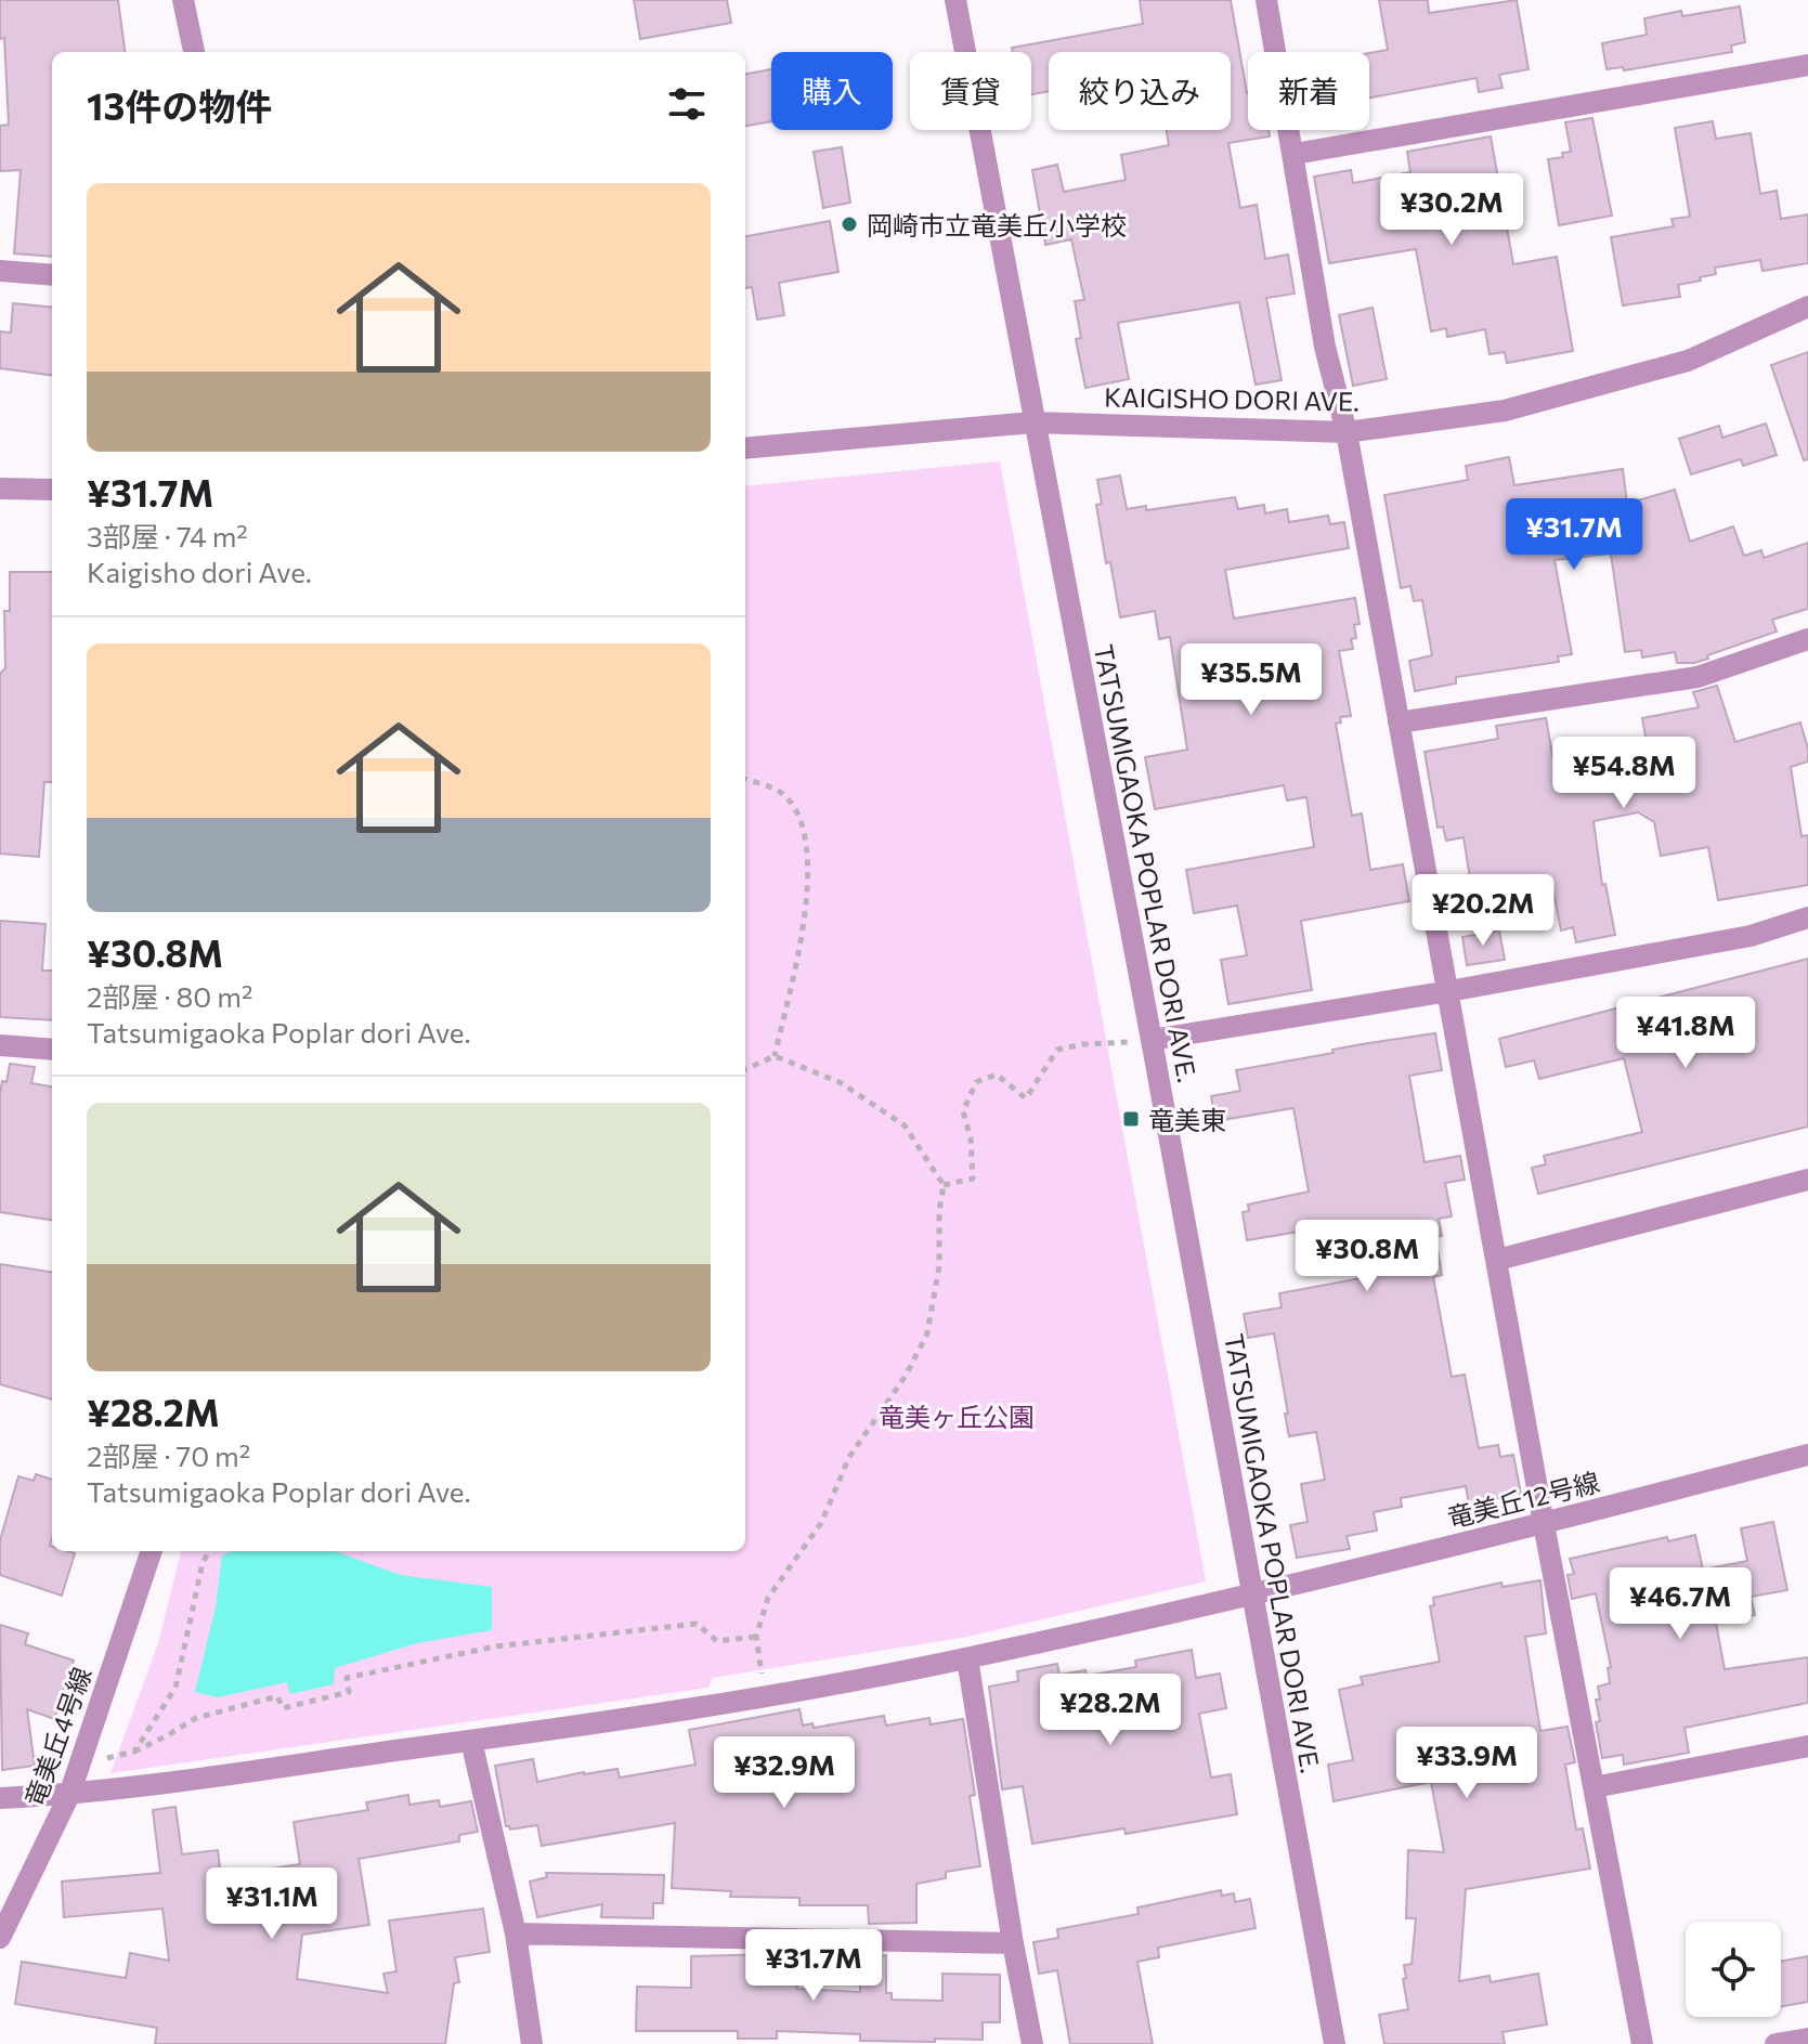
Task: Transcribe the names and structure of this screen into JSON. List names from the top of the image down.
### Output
{
  "streets": {
    "street": [
      "KAIGISHO DORI AVE.",
      "TATSUMIGAOKA POPLAR DORI AVE.",
      "竜美丘12号線",
      "竜美丘4号線"
    ]
  },
  "crossings": [
    ["KAIGISHO DORI AVE.", "TATSUMIGAOKA POPLAR DORI AVE."],
    ["TATSUMIGAOKA POPLAR DORI AVE.", "竜美丘12号線"],
    ["竜美丘12号線", "竜美丘4号線"]
  ],
  "parks": ["竜美ヶ丘公園"],
  "places": {
    "other": ["岡崎市立竜美丘小学校"],
    "transit": ["竜美東"]
  },
  "page": {
    "chip": [
      "購入",
      "賃貸",
      "絞り込み",
      "新着"
    ],
    "heading": "13件の物件",
    "list": [
      {
        "name": "¥31.7M",
        "note": "3部屋 · 74 m² · Kaigisho dori Ave."
      },
      {
        "name": "¥30.8M",
        "note": "2部屋 · 80 m² · Tatsumigaoka Poplar dori Ave."
      },
      {
        "name": "¥28.2M",
        "note": "2部屋 · 70 m² · Tatsumigaoka Poplar dori Ave."
      }
    ],
    "price": [
      "¥30.2M",
      "¥31.7M",
      "¥35.5M",
      "¥54.8M",
      "¥20.2M",
      "¥41.8M",
      "¥30.8M",
      "¥46.7M",
      "¥28.2M",
      "¥33.9M",
      "¥32.9M",
      "¥31.1M",
      "¥31.7M"
    ]
  }
}
